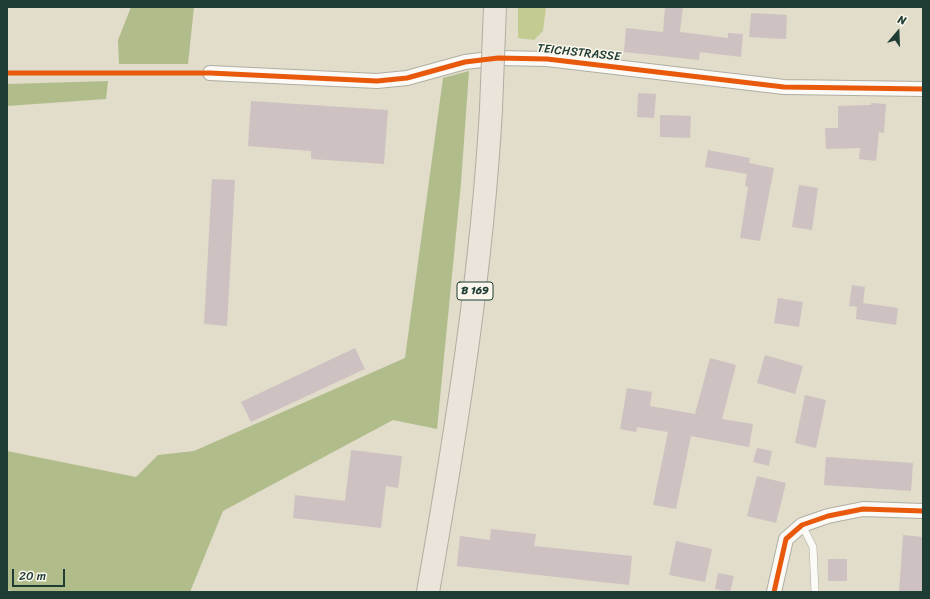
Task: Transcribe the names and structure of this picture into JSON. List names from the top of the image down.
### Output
{
  "streets": {
    "main road": ["B 169"],
    "street": ["TEICHSTRASSE"]
  },
  "scale_bar": "20 m",
  "north": "top"
}
